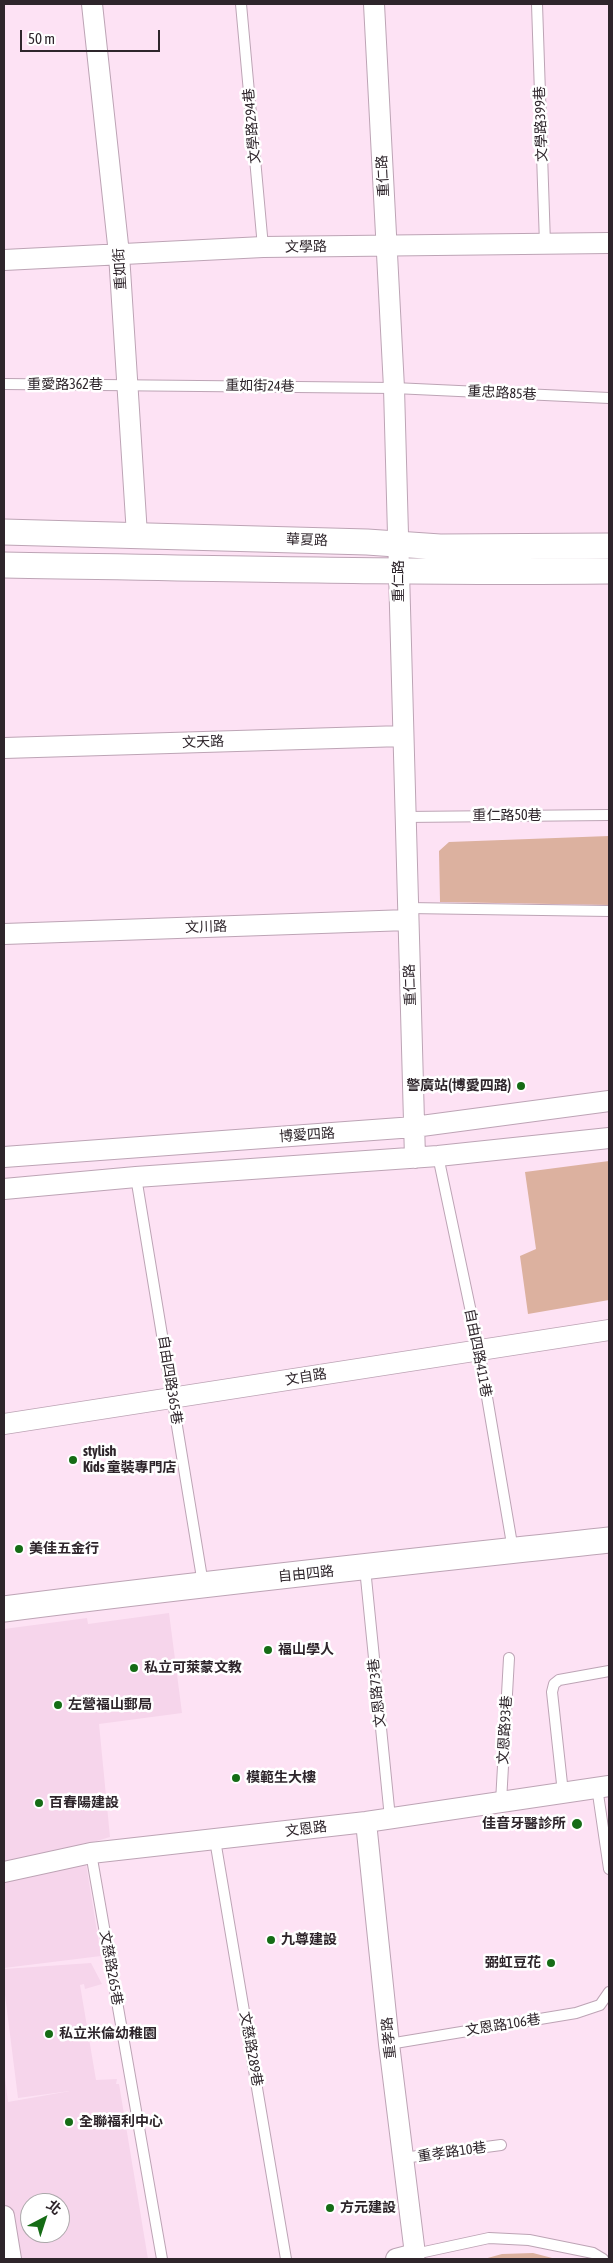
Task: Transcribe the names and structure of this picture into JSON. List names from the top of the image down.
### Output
{
  "streets": {
    "street": [
      "重仁路",
      "文學路",
      "重如街",
      "華夏路",
      "文天路",
      "文川路",
      "博愛四路",
      "文自路",
      "自由四路",
      "文恩路",
      "重孝路"
    ],
    "lane": [
      "文學路399巷",
      "文學路294巷",
      "重愛路362巷",
      "重如街24巷",
      "重忠路85巷",
      "重仁路50巷",
      "自由四路411巷",
      "自由四路365巷",
      "文恩路73巷",
      "文恩路93巷",
      "文慈路265巷",
      "文恩路106巷",
      "文慈路289巷",
      "重孝路10巷"
    ]
  },
  "crossings": [
    ["文學路399巷", "文學路"],
    ["文學路294巷", "文學路"],
    ["重仁路", "文學路"],
    ["重仁路", "重如街24巷"],
    ["重仁路", "重忠路85巷"],
    ["重仁路", "華夏路"],
    ["重仁路", "文天路"],
    ["重仁路", "重仁路50巷"],
    ["重仁路", "文川路"],
    ["重仁路", "博愛四路"],
    ["文學路", "重如街"],
    ["重如街", "重愛路362巷"],
    ["重如街", "重如街24巷"],
    ["重如街", "華夏路"],
    ["重愛路362巷", "重如街24巷"],
    ["重如街24巷", "重忠路85巷"],
    ["自由四路411巷", "文自路"],
    ["自由四路411巷", "自由四路"],
    ["文自路", "自由四路365巷"],
    ["自由四路365巷", "自由四路"],
    ["自由四路", "文恩路73巷"],
    ["文恩路73巷", "文恩路"],
    ["文恩路93巷", "文恩路"],
    ["文恩路", "文慈路265巷"],
    ["文恩路", "重孝路"],
    ["文恩路", "文慈路289巷"],
    ["文恩路106巷", "重孝路"],
    ["重孝路", "重孝路10巷"]
  ],
  "places": [
    "警廣站(博愛四路)",
    "stylish Kids 童裝專門店",
    "美佳五金行",
    "福山學人",
    "私立可萊蒙文教",
    "左營福山郵局",
    "模範生大樓",
    "百春陽建設",
    "佳音牙醫診所",
    "九尊建設",
    "弼虹豆花",
    "私立米倫幼稚園",
    "全聯福利中心",
    "方元建設"
  ],
  "scale_bar": "50 m",
  "north": "top right"
}
